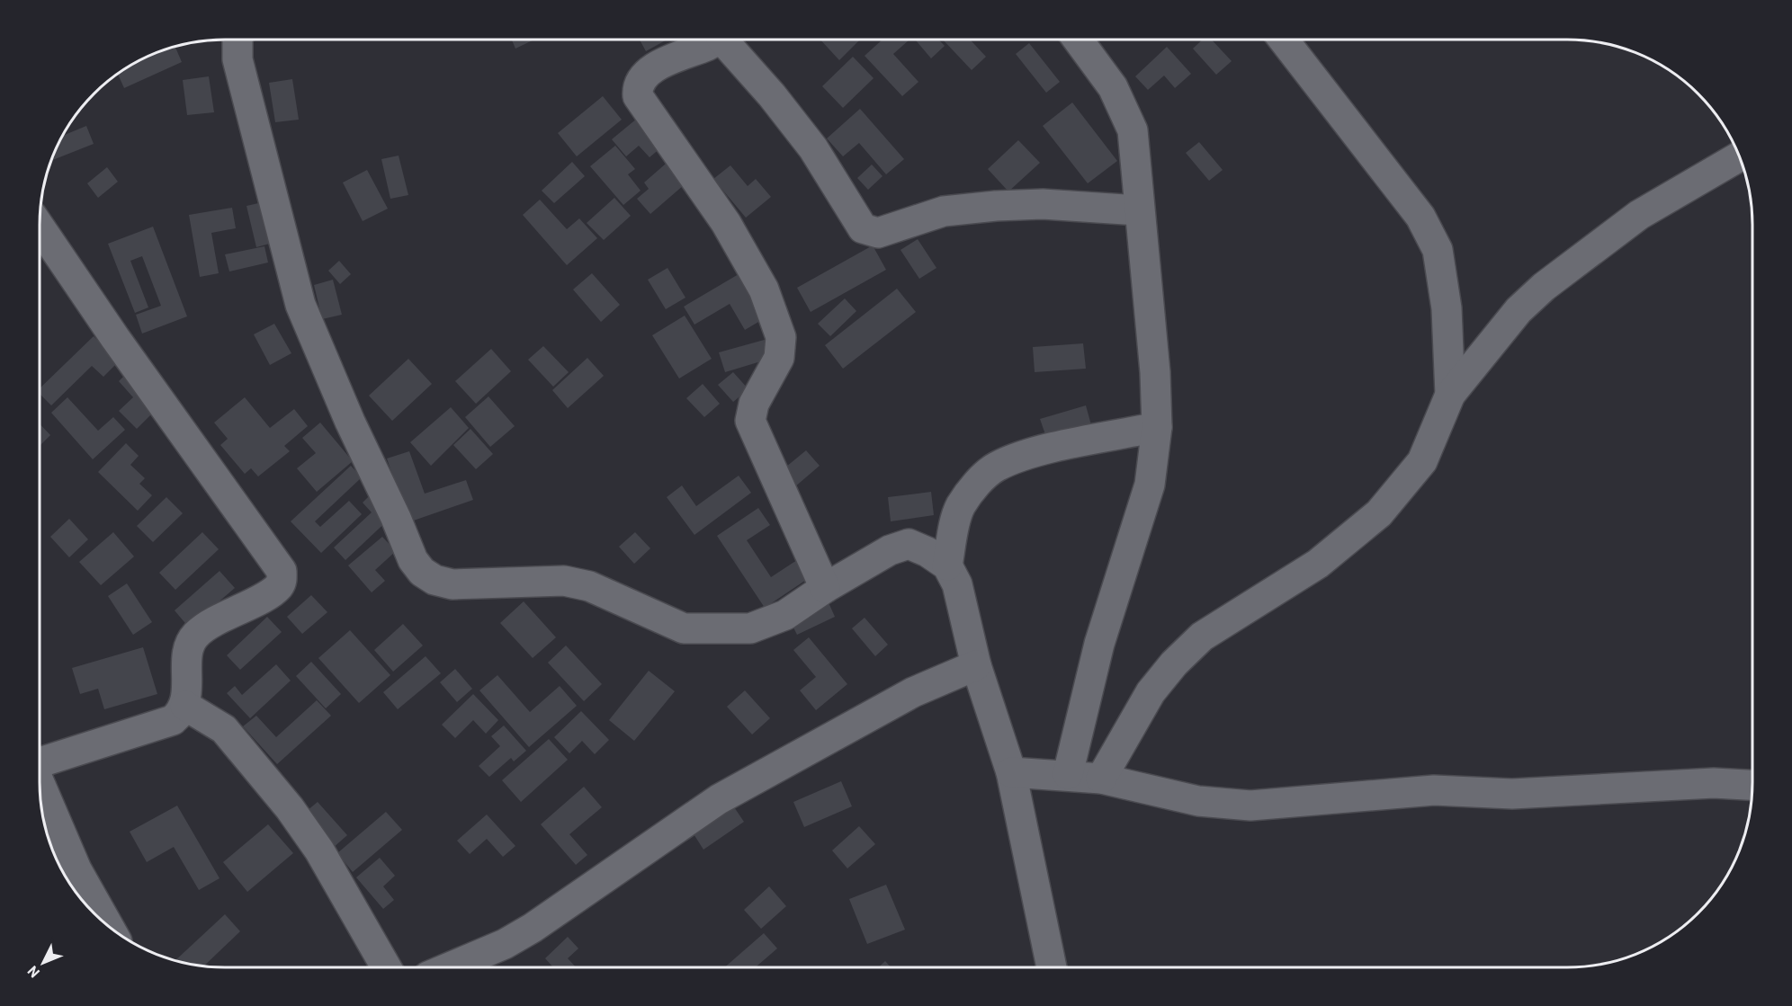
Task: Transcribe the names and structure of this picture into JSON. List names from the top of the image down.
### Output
{
  "north": "bottom left"
}
